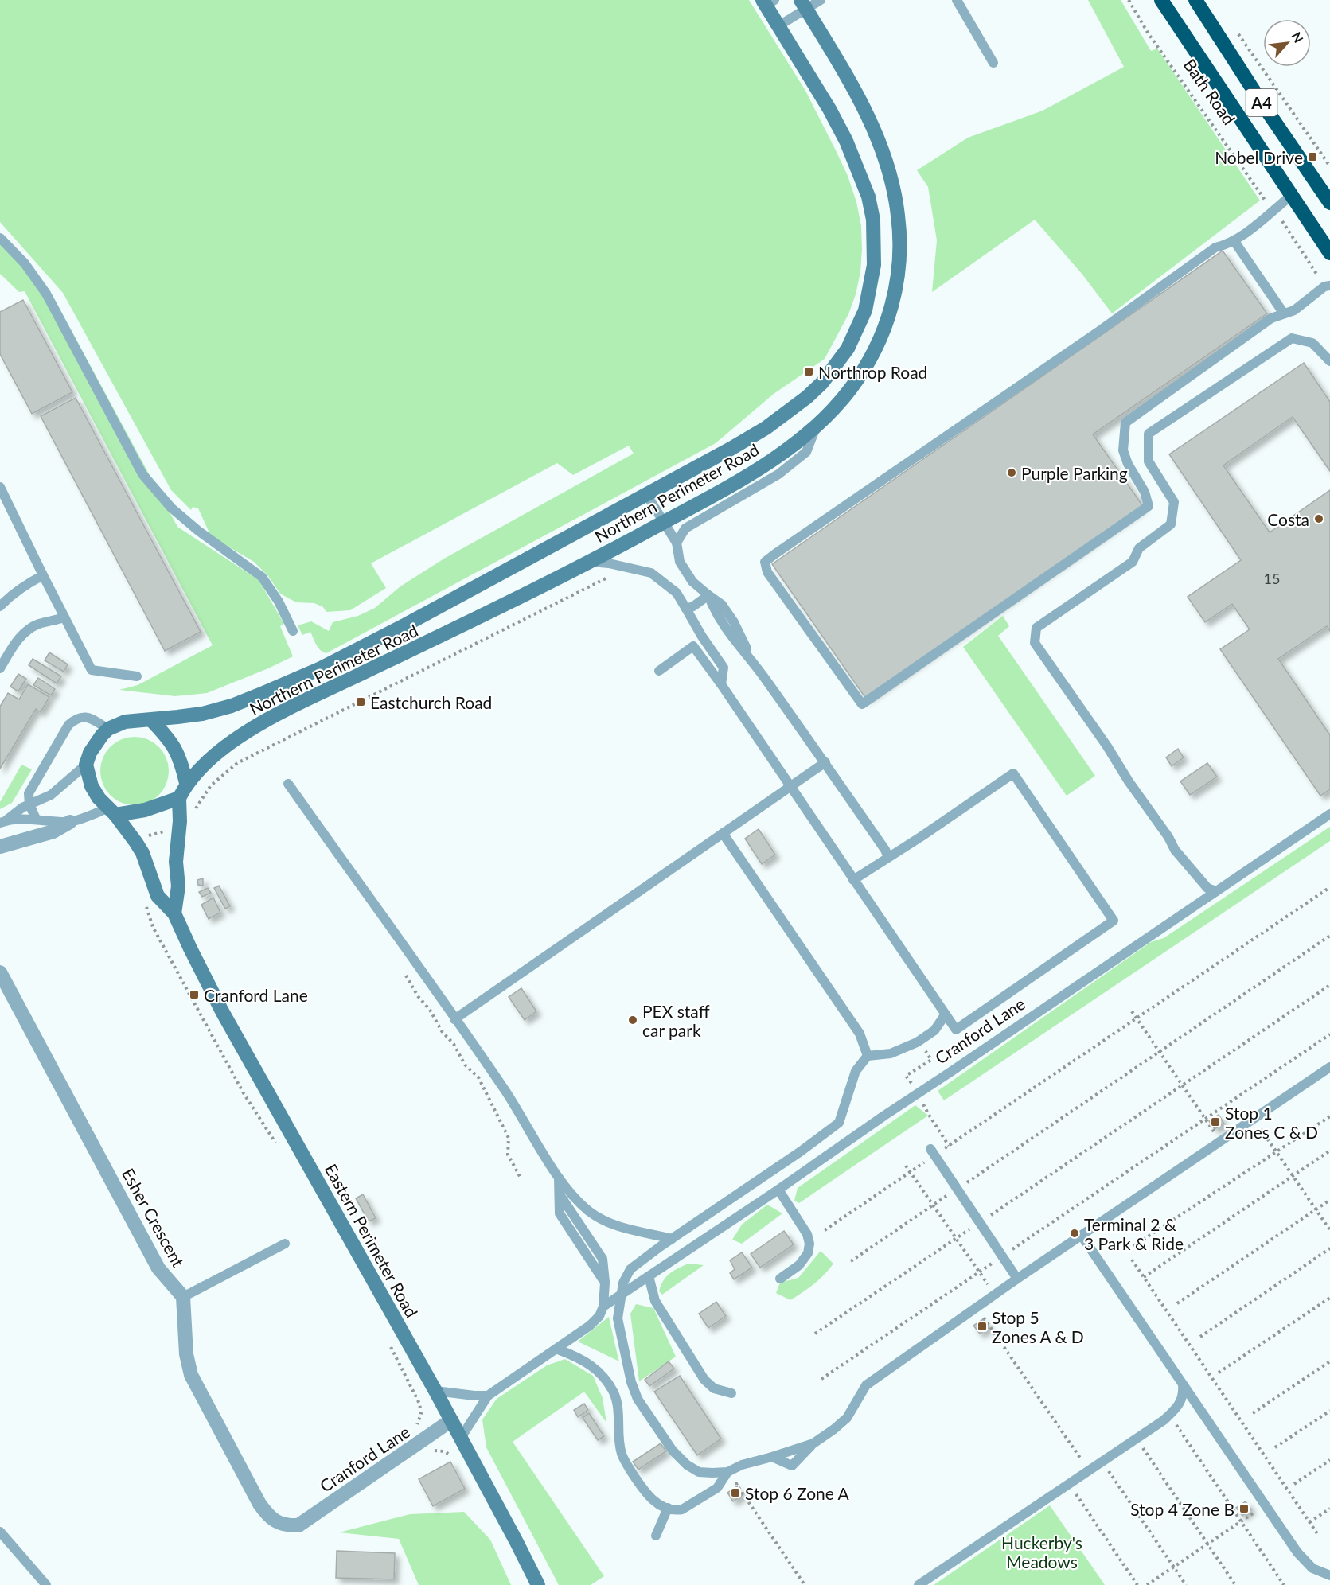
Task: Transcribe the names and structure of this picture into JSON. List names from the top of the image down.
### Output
{
  "streets": {
    "highway": ["Bath Road", "A4"],
    "street": [
      "Northern Perimeter Road",
      "Cranford Lane",
      "Esher Crescent",
      "Eastern Perimeter Road"
    ]
  },
  "crossings": [
    ["Cranford Lane", "Esher Crescent"],
    ["Cranford Lane", "Eastern Perimeter Road"]
  ],
  "parks": ["Huckerby's Meadows"],
  "places": {
    "transit": [
      "Nobel Drive",
      "Northrop Road",
      "Eastchurch Road",
      "Cranford Lane",
      "Stop 1 Zones C & D",
      "Stop 5 Zones A & D",
      "Stop 6 Zone A",
      "Stop 4 Zone B"
    ],
    "other": [
      "Purple Parking",
      "Costa",
      "PEX staff car park",
      "Terminal 2 & 3 Park & Ride"
    ]
  },
  "house_numbers": ["15"],
  "north": "top right"
}
